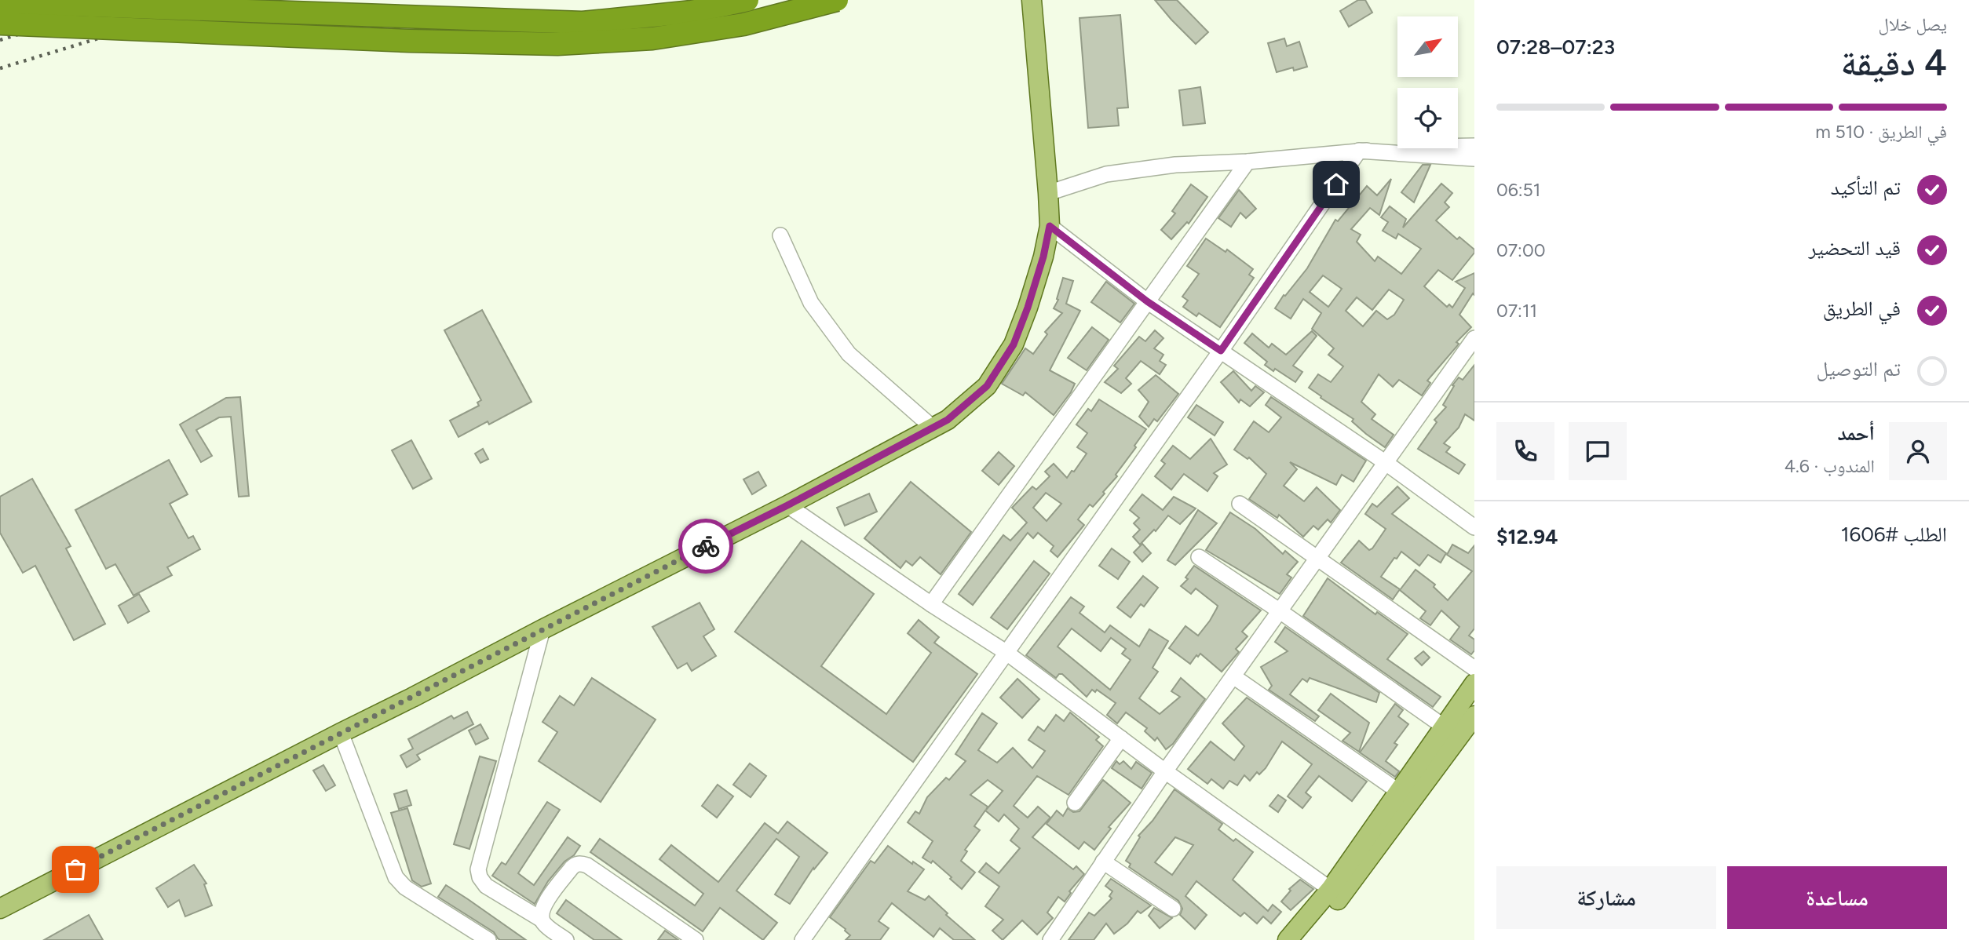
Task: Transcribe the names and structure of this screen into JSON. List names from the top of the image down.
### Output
{
  "north": "top right",
  "page": {
    "heading": ["4 دقيقة", "يصل خلال", "07:23–07:28"],
    "panel": [
      "أحمد",
      "المندوب · 4.6",
      "الطلب #1606",
      "$12.94"
    ],
    "bar": "في الطريق · 510 m",
    "list": [
      ["تم التأكيد", "06:51"],
      ["قيد التحضير", "07:00"],
      ["في الطريق", "07:11"],
      "تم التوصيل"
    ],
    "buttons": ["مساعدة", "مشاركة"]
  }
}
